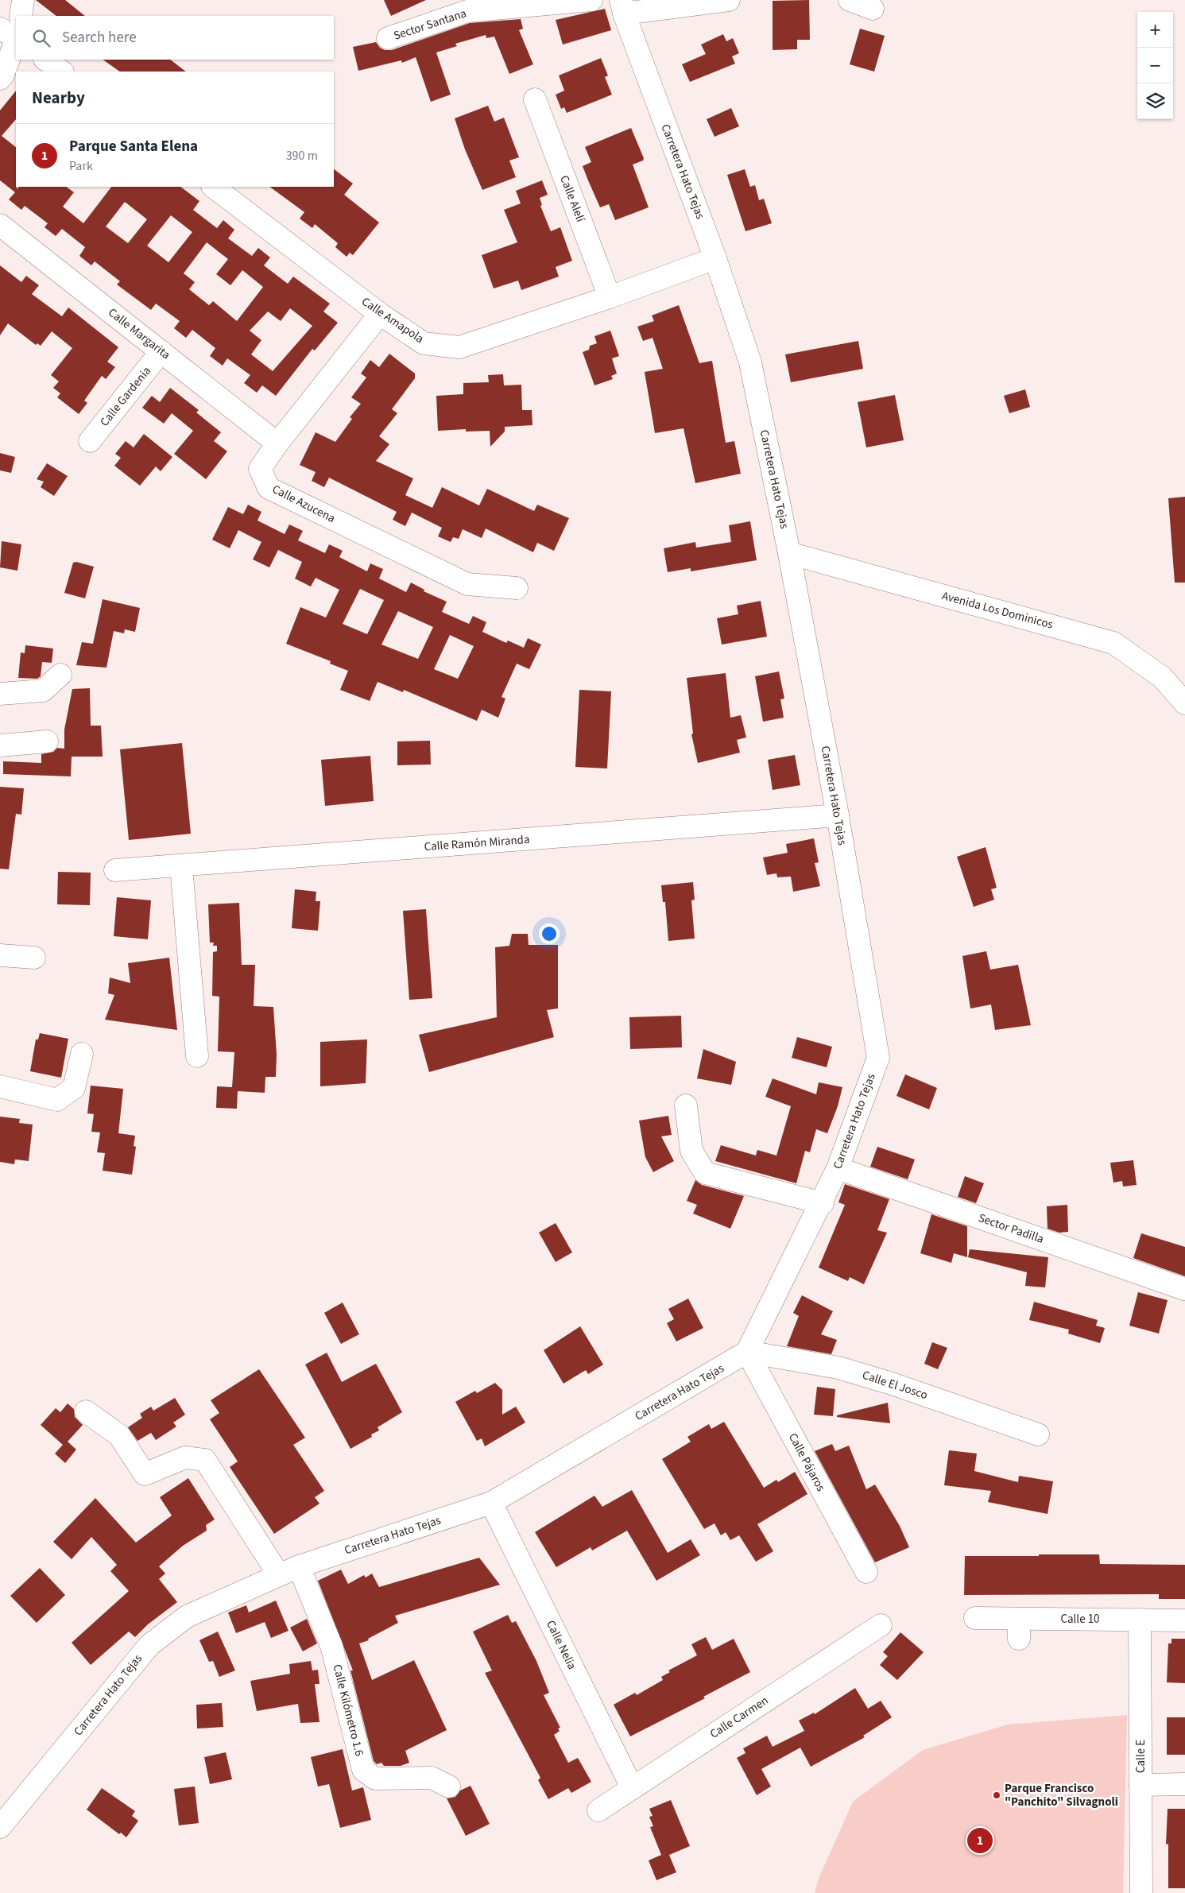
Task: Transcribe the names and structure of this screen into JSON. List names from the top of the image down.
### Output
{
  "streets": {
    "street": [
      "Sector Santana",
      "Carretera Hato Tejas",
      "Calle Alelí",
      "Calle Amapola",
      "Calle Margarita",
      "Calle Gardenia",
      "Calle Azucena",
      "Avenida Los Dominicos",
      "Calle Ramón Miranda",
      "Sector Padilla",
      "Calle El Josco",
      "Calle Pájaros",
      "Calle 10",
      "Calle Nelia",
      "Calle Kilómetro 1.6",
      "Calle Carmen",
      "Calle E"
    ]
  },
  "crossings": [
    ["Carretera Hato Tejas", "Calle Amapola"],
    ["Carretera Hato Tejas", "Avenida Los Dominicos"],
    ["Carretera Hato Tejas", "Calle Ramón Miranda"],
    ["Carretera Hato Tejas", "Sector Padilla"],
    ["Carretera Hato Tejas", "Calle El Josco"],
    ["Carretera Hato Tejas", "Calle Pájaros"],
    ["Carretera Hato Tejas", "Calle Nelia"],
    ["Carretera Hato Tejas", "Calle Kilómetro 1.6"],
    ["Calle Alelí", "Calle Amapola"],
    ["Calle Amapola", "Calle Azucena"],
    ["Calle Margarita", "Calle Gardenia"],
    ["Calle Margarita", "Calle Azucena"],
    ["Calle El Josco", "Calle Pájaros"],
    ["Calle 10", "Calle E"],
    ["Calle Nelia", "Calle Carmen"]
  ],
  "places": ["Parque Francisco \"Panchito\" Silvagnoli"],
  "page": {
    "map_buttons": ["+", "−"],
    "search": "Search here",
    "heading": "Nearby",
    "list": [
      {
        "mark": "1",
        "name": "Parque Santa Elena",
        "note": "Park",
        "value": "390 m"
      }
    ],
    "pins": "1"
  }
}
